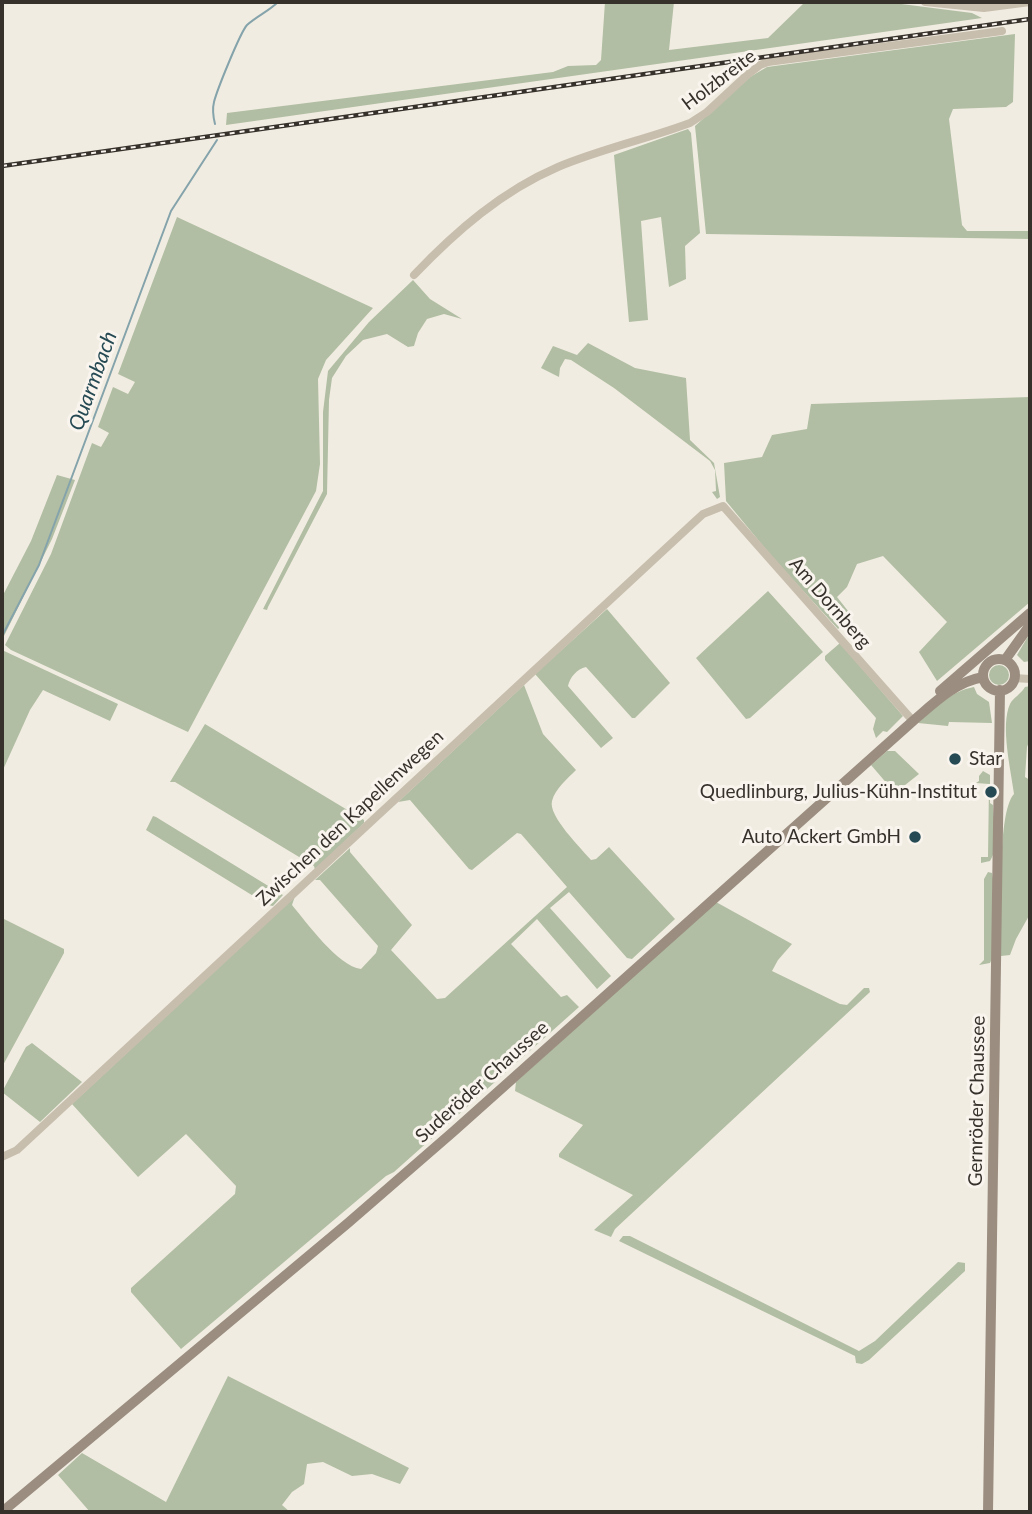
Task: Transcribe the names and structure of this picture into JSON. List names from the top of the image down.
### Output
{
  "streets": {
    "street": [
      "Holzbreite",
      "Am Dornberg",
      "Zwischen den Kapellenwegen",
      "Suderöder Chaussee",
      "Gernröder Chaussee"
    ]
  },
  "crossings": [
    ["Am Dornberg", "Zwischen den Kapellenwegen"],
    ["Am Dornberg", "Suderöder Chaussee"],
    ["Suderöder Chaussee", "Gernröder Chaussee"]
  ],
  "water": ["Quarmbach"],
  "places": ["Star", "Quedlinburg, Julius-Kühn-Institut", "Auto Ackert GmbH"]
}
